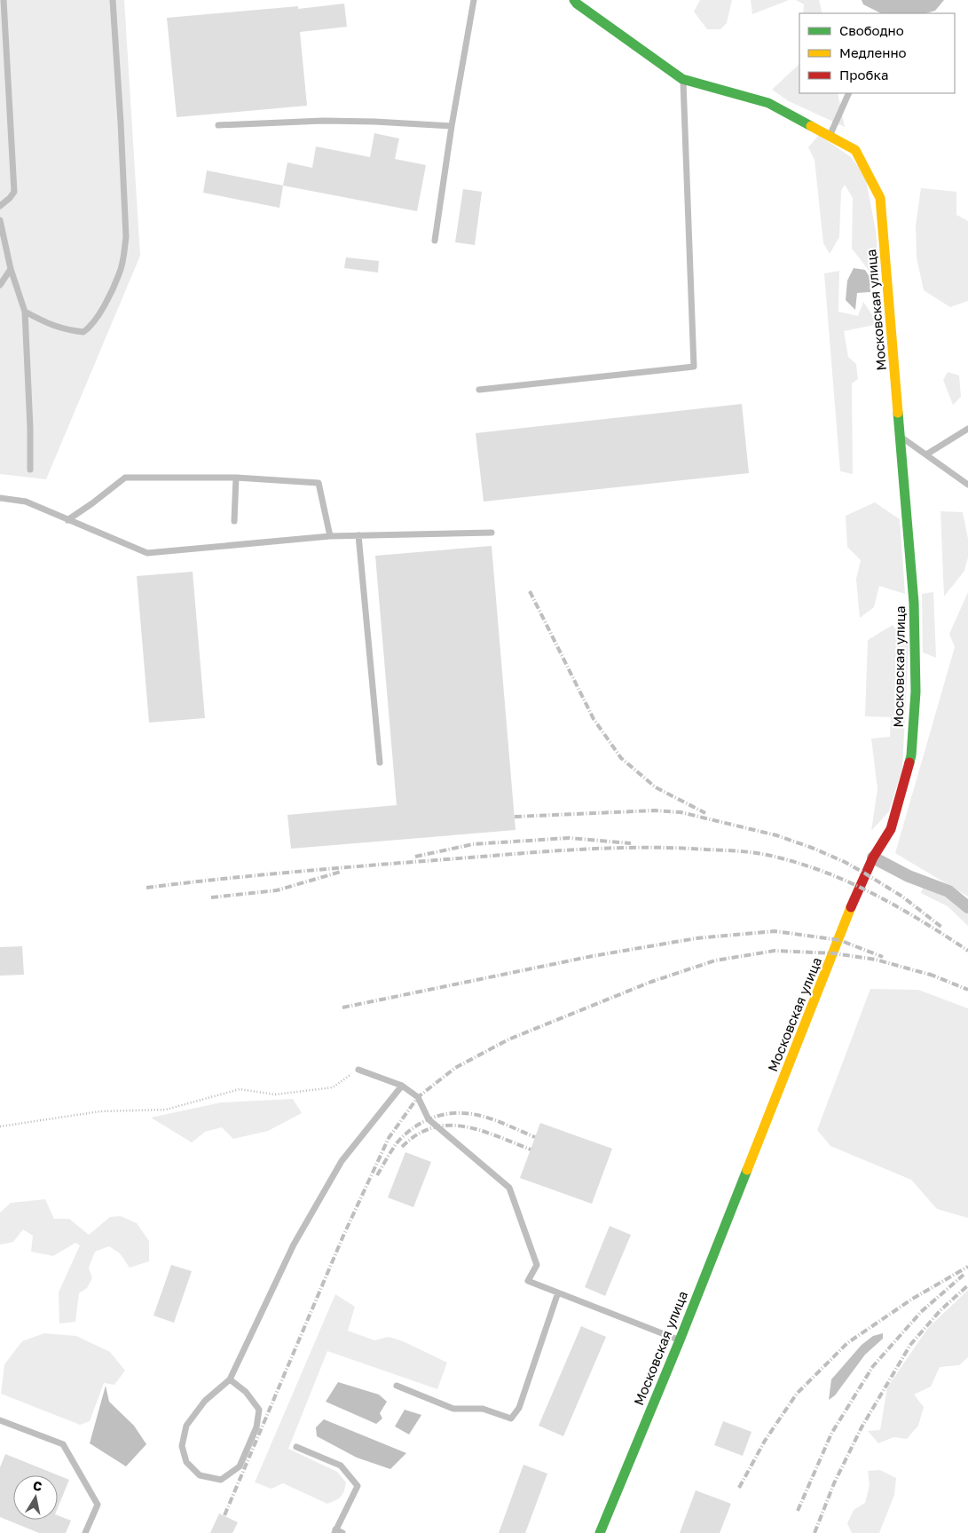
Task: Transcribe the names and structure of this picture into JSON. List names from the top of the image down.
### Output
{
  "streets": {
    "street": ["Московская улица"]
  },
  "legend": ["Свободно", "Медленно", "Пробка"],
  "north": "top"
}
